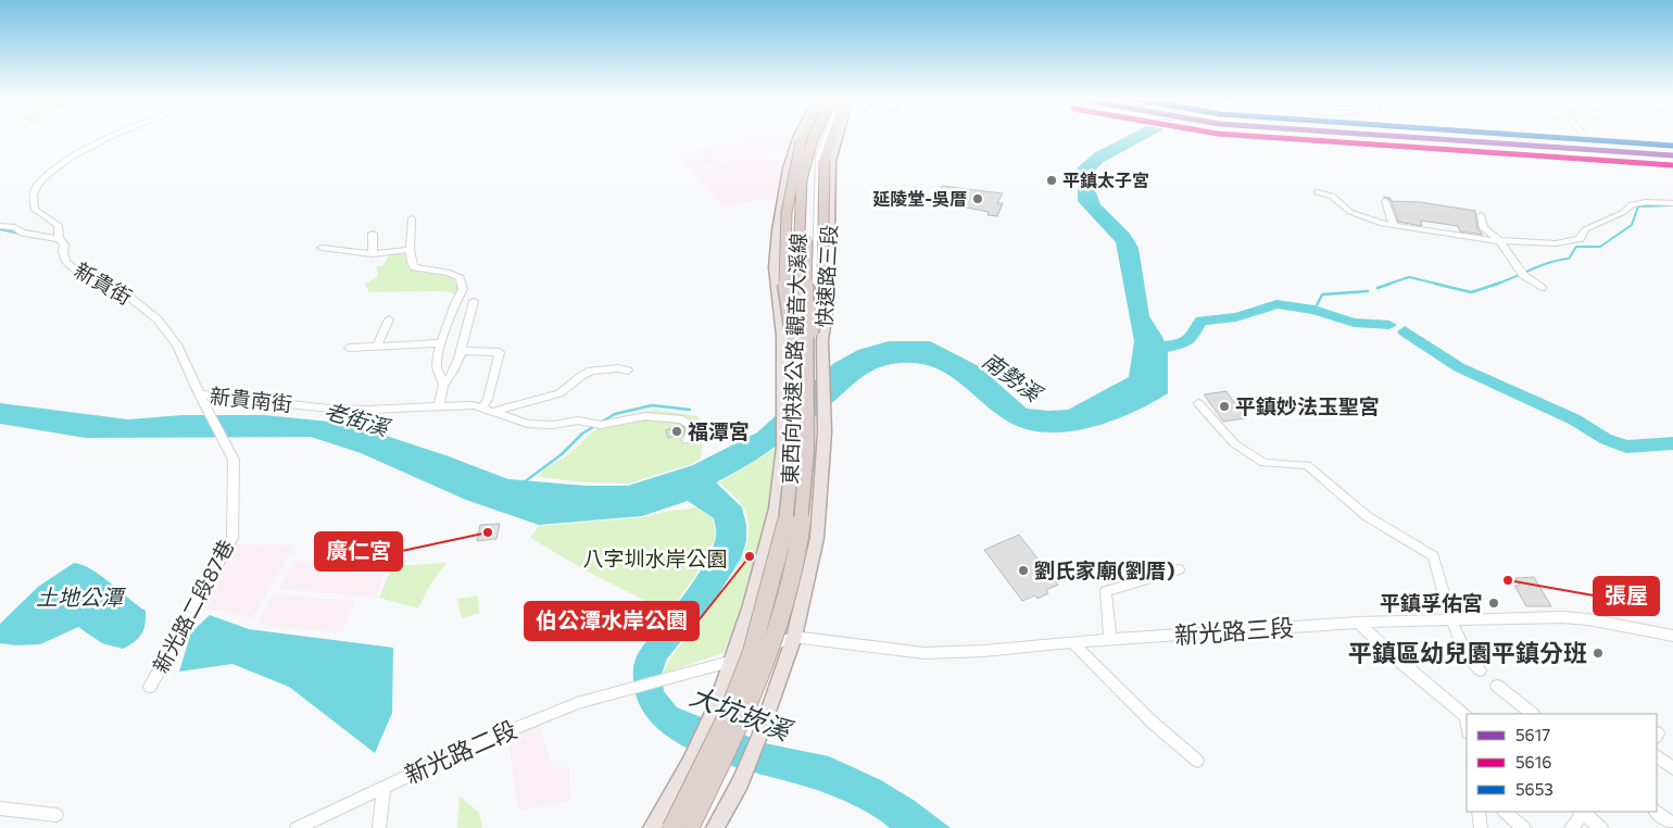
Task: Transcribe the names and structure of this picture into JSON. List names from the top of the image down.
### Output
{
  "streets": {
    "highway": ["東西向快速公路 觀音大溪線"],
    "main road": ["快速路三段"],
    "street": [
      "新貴街",
      "新貴南街",
      "新光路二段87巷",
      "新光路三段",
      "新光路二段"
    ]
  },
  "crossings": [
    ["快速路三段", "新光路二段"],
    ["新貴街", "新貴南街"],
    ["新貴街", "新光路二段87巷"],
    ["新光路三段", "新光路二段"]
  ],
  "water": [
    "南勢溪",
    "老街溪",
    "土地公潭",
    "大坑崁溪"
  ],
  "parks": ["八字圳水岸公園"],
  "places": [
    "平鎮太子宮",
    "延陵堂-吳厝",
    "平鎮妙法玉聖宮",
    "福潭宮",
    "廣仁宮",
    "伯公潭水岸公園",
    "劉氏家廟(劉厝)",
    "張屋",
    "平鎮孚佑宮",
    "平鎮區幼兒園平鎮分班"
  ],
  "lines": ["transit line 5617", "transit line 5616", "transit line 5653"],
  "legend": ["5617", "5616", "5653"]
}
